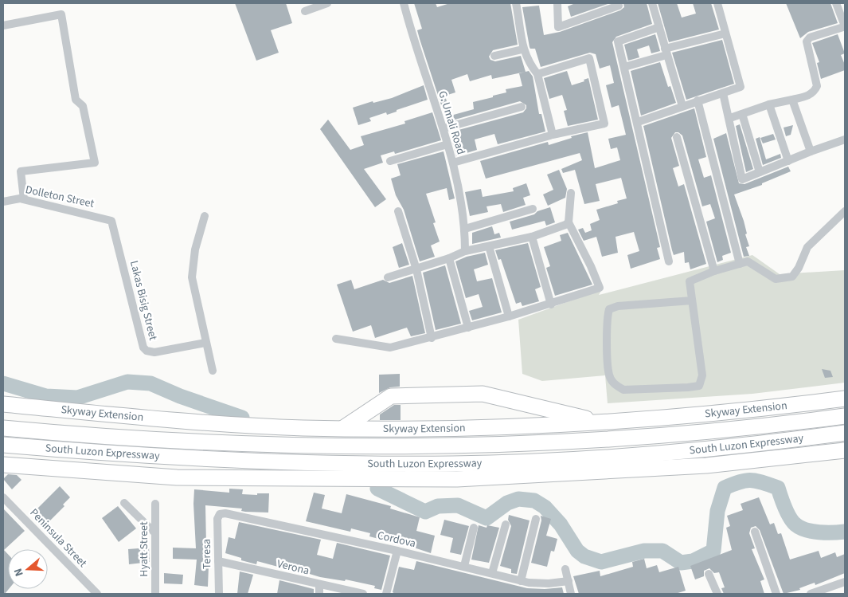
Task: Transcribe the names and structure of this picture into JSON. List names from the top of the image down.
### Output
{
  "streets": {
    "highway": ["Skyway Extension", "South Luzon Expressway"],
    "street": [
      "G. Umali Road",
      "Dolleton Street",
      "Lakas Bisig Street",
      "Peninsula Street",
      "Cordova",
      "Hyatt Street",
      "Teresa",
      "Verona"
    ]
  },
  "crossings": [
    ["Dolleton Street", "Lakas Bisig Street"],
    ["Cordova", "Teresa"],
    ["Teresa", "Verona"]
  ],
  "north": "left"
}
